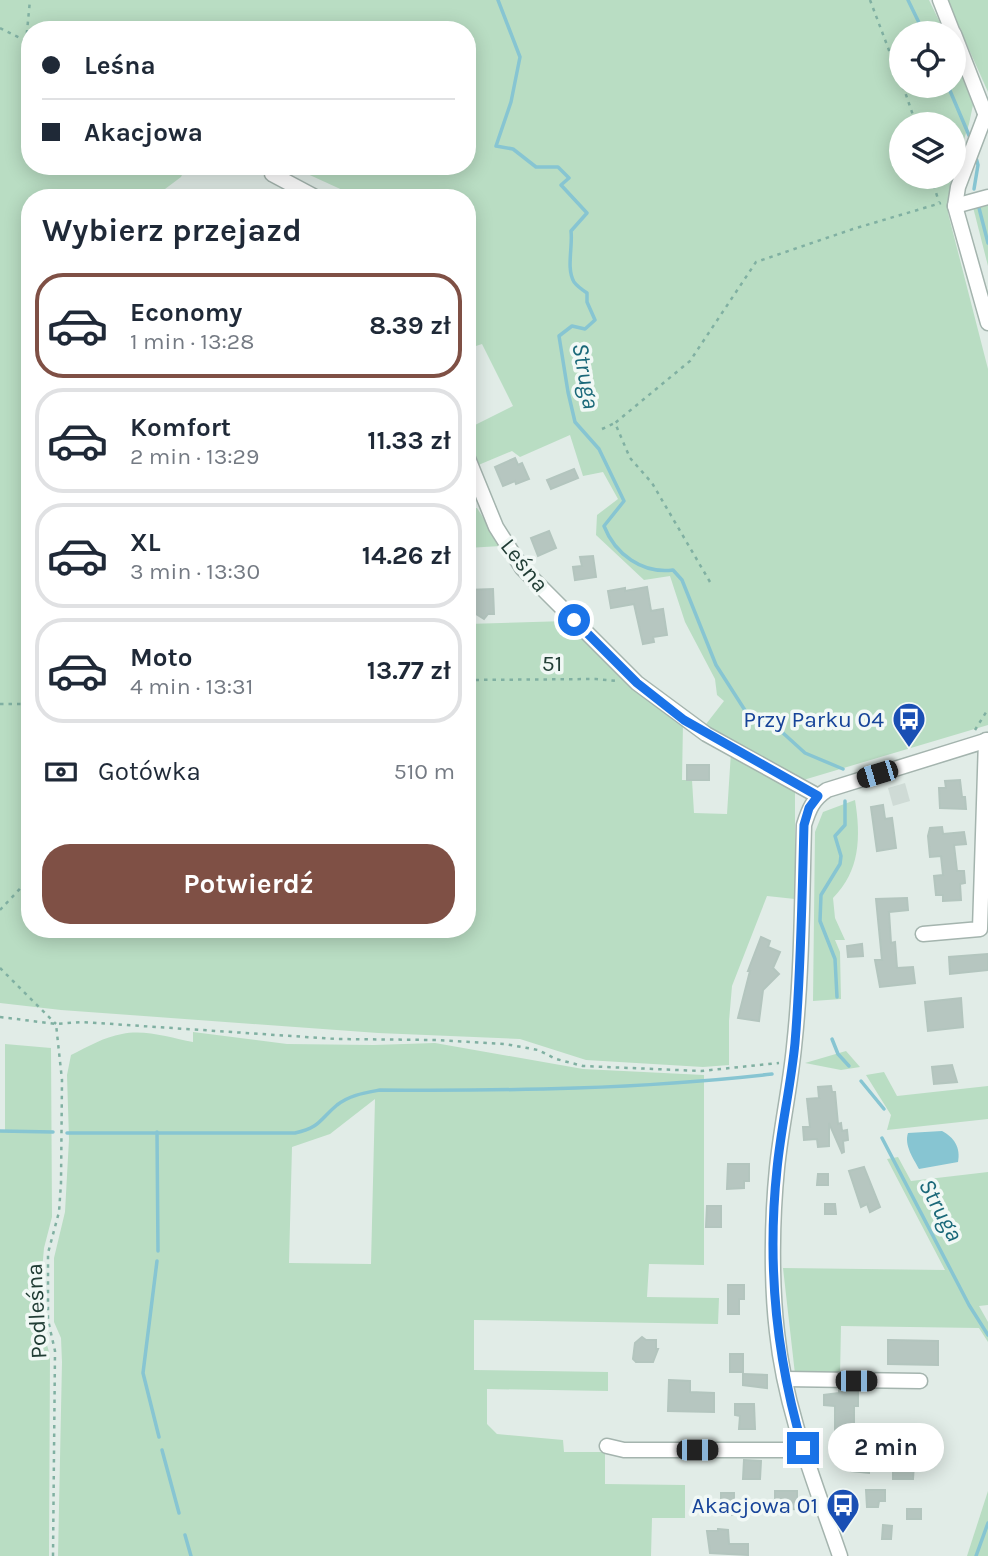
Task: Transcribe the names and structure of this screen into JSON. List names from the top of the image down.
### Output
{
  "streets": {
    "street": ["Leśna"],
    "path": ["51", "Podleśna"]
  },
  "crossings": [
    ["Leśna", "51"]
  ],
  "water": ["Struga"],
  "places": {
    "bus stop": ["Przy Parku 04", "Akacjowa 01"]
  },
  "page": {
    "banner": ["Leśna", "Akacjowa"],
    "heading": "Wybierz przejazd",
    "list": [
      {
        "name": "Economy",
        "note": "1 min · 13:28",
        "value": "8.39 zł"
      },
      {
        "name": "Komfort",
        "note": "2 min · 13:29",
        "value": "11.33 zł"
      },
      {
        "name": "XL",
        "note": "3 min · 13:30",
        "value": "14.26 zł"
      },
      {
        "name": "Moto",
        "note": "4 min · 13:31",
        "value": "13.77 zł"
      }
    ],
    "pay": ["Gotówka", "510 m"],
    "buttons": "Potwierdź",
    "bubble": "2 min"
  }
}
